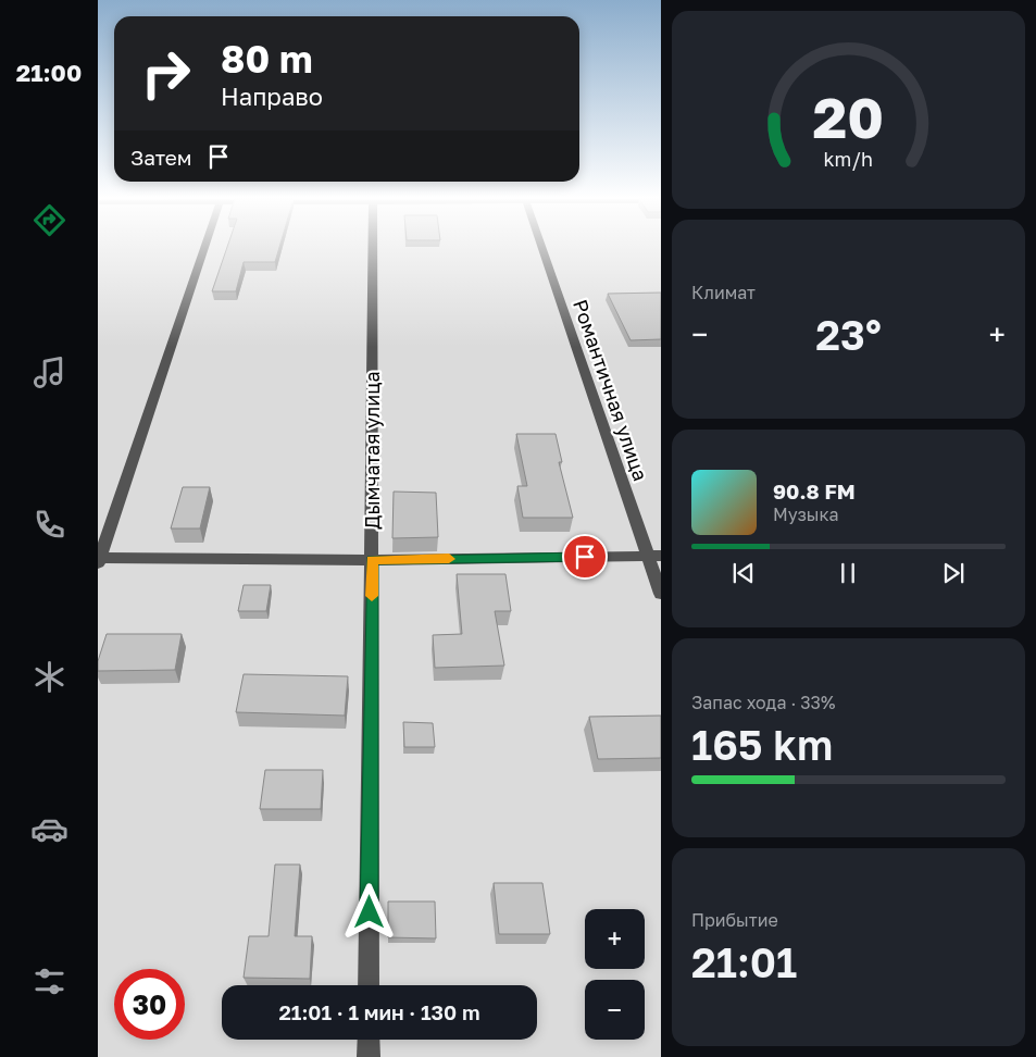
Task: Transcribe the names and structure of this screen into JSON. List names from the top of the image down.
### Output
{
  "streets": {
    "street": ["Романтичная улица", "Дымчатая улица"]
  },
  "page": {
    "tabs": "21:00",
    "turn": ["80 m", "Направо"],
    "then": "Затем",
    "tile": [
      "Климат",
      ["Запас хода · 33%", "165 km"],
      ["Прибытие", "21:01"]
    ],
    "heat": ["−", "23°", "+"],
    "song": ["90.8 FM", "Музыка"],
    "map_buttons": ["+", "−"],
    "limit": "30",
    "trip": "21:01 · 1 мин · 130 m",
    "gauge": ["20", "km/h"]
  }
}
